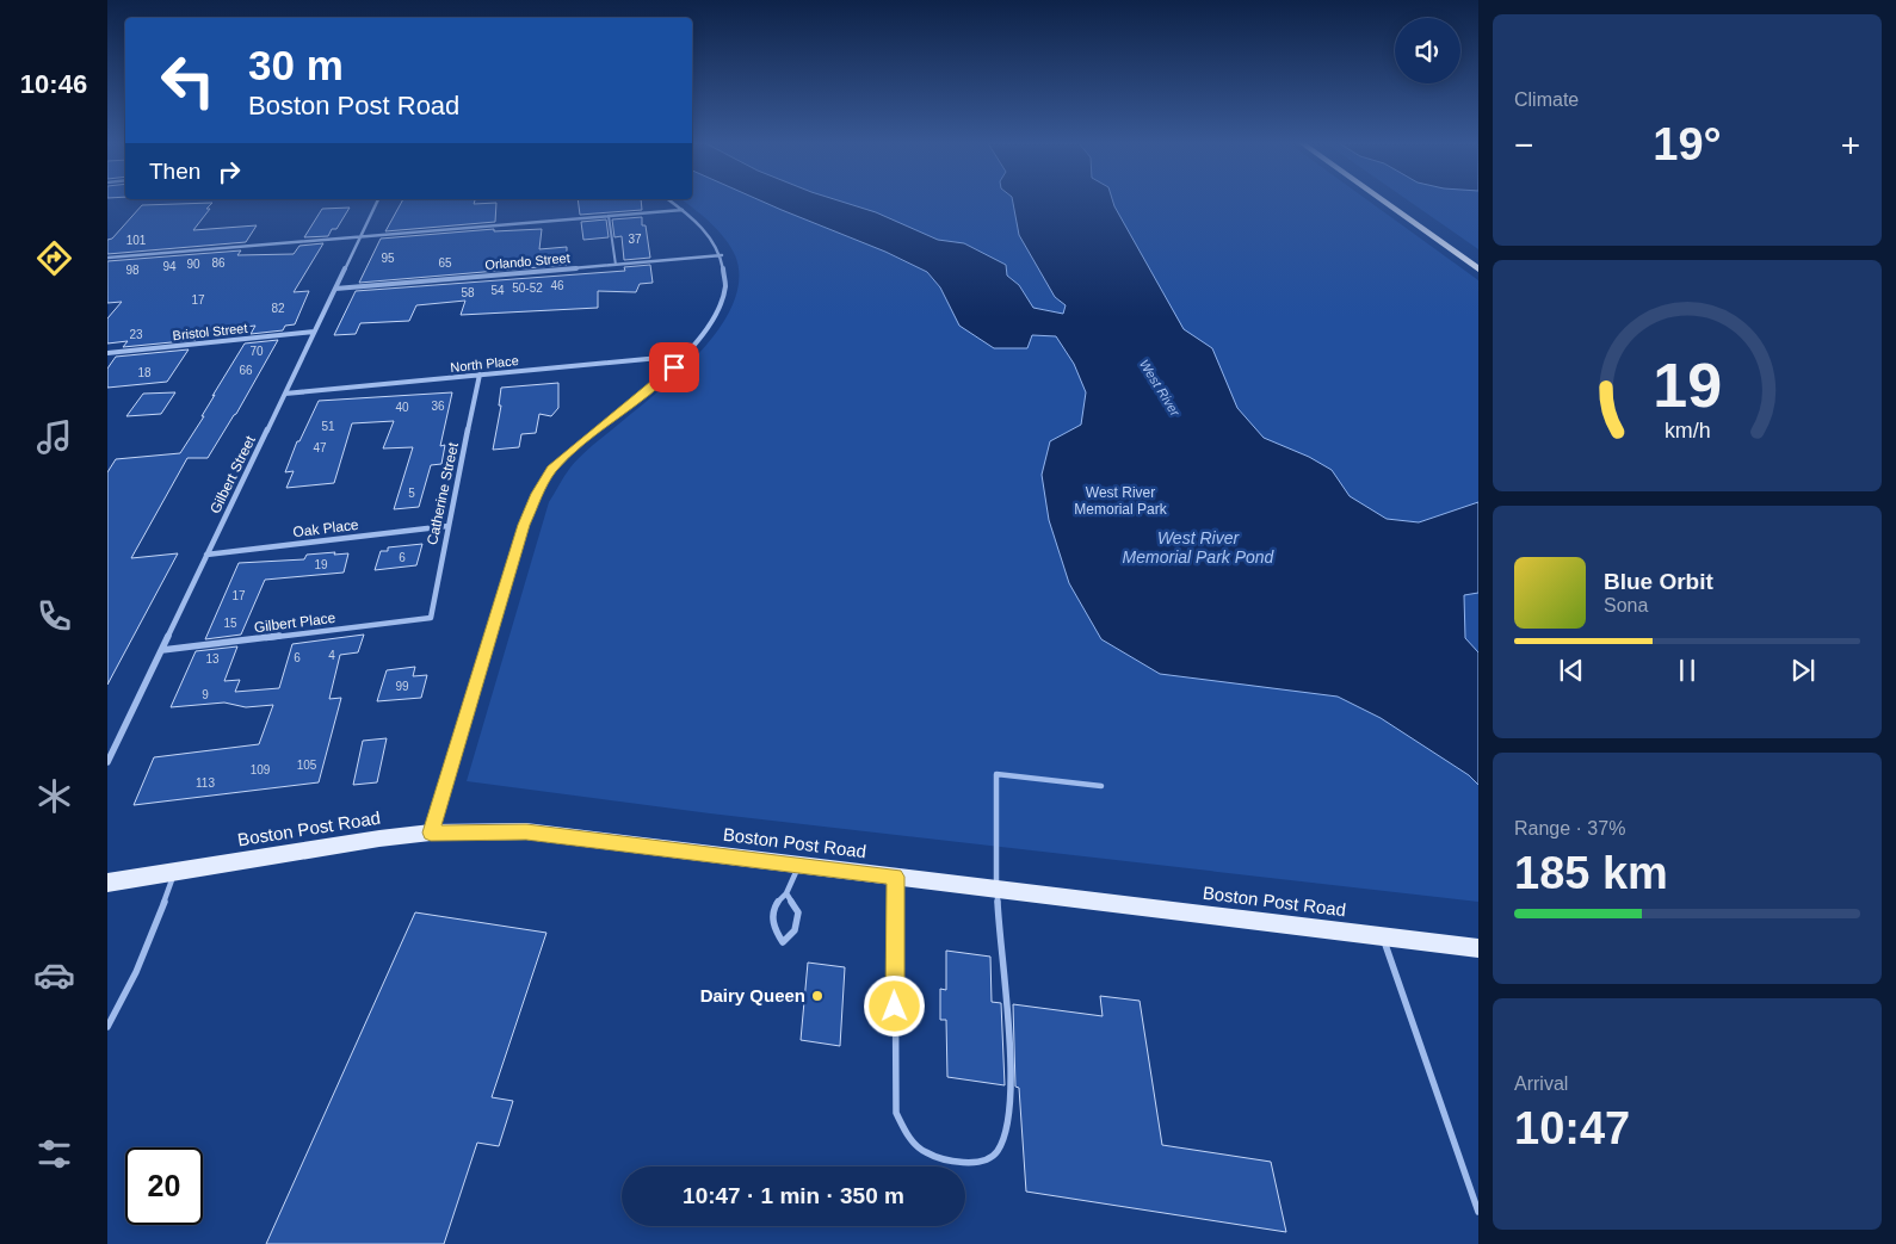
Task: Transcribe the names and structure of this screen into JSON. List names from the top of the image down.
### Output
{
  "streets": {
    "main road": ["Boston Post Road"],
    "street": [
      "Orlando Street",
      "Bristol Street",
      "North Place",
      "Gilbert Street",
      "Catherine Street",
      "Oak Place",
      "Gilbert Place"
    ]
  },
  "crossings": [
    ["Orlando Street", "Gilbert Street"],
    ["Bristol Street", "Gilbert Street"],
    ["North Place", "Gilbert Street"],
    ["North Place", "Catherine Street"],
    ["Gilbert Street", "Oak Place"],
    ["Gilbert Street", "Gilbert Place"],
    ["Catherine Street", "Oak Place"],
    ["Catherine Street", "Gilbert Place"]
  ],
  "water": ["West River", "West River Memorial Park Pond"],
  "parks": ["West River Memorial Park"],
  "places": ["Dairy Queen"],
  "house_numbers": [
    "37",
    "101",
    "95",
    "86",
    "65",
    "90",
    "94",
    "98",
    "46",
    "50-52",
    "54",
    "58",
    "17",
    "82",
    "23",
    "70",
    "66",
    "18",
    "36",
    "40",
    "51",
    "47",
    "5",
    "6",
    "19",
    "17",
    "15",
    "4",
    "6",
    "13",
    "99",
    "9",
    "105",
    "109",
    "113"
  ],
  "page": {
    "tabs": "10:46",
    "tile": [
      "Climate",
      ["Range · 37%", "185 km"],
      ["Arrival", "10:47"]
    ],
    "turn": ["30 m", "Boston Post Road"],
    "heat": ["−", "19°", "+"],
    "then": "Then",
    "song": ["Blue Orbit", "Sona"],
    "limit": "20",
    "trip": "10:47 · 1 min · 350 m",
    "gauge": ["19", "km/h"]
  }
}
